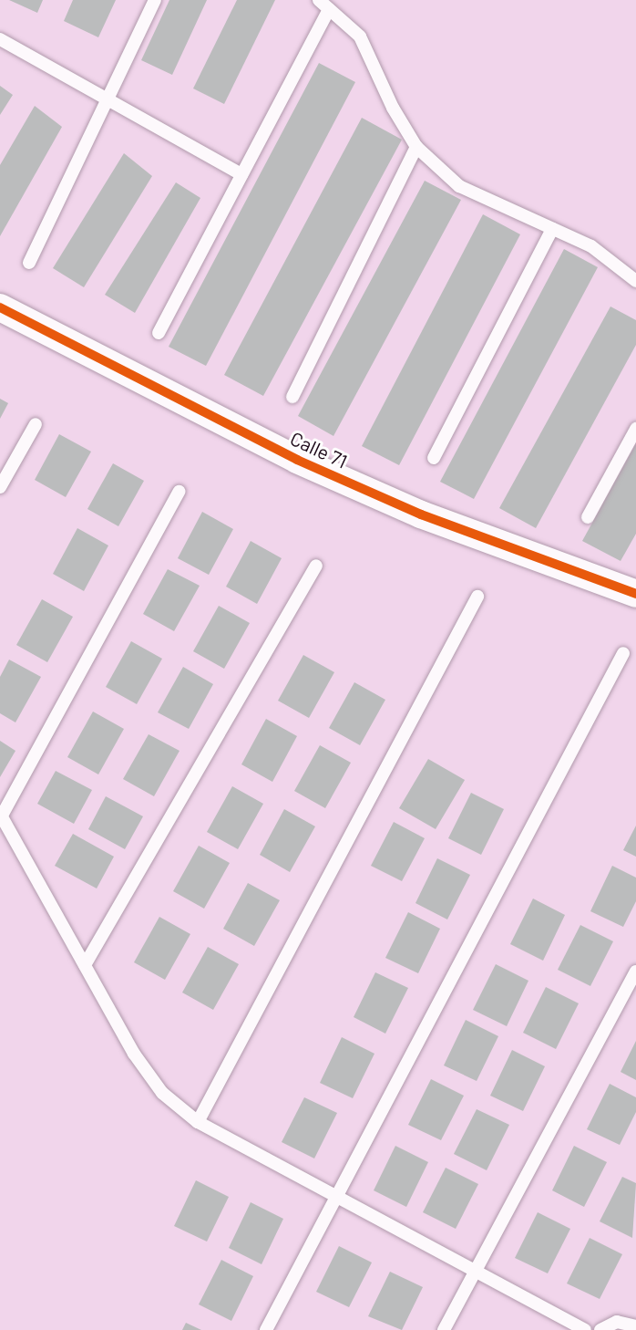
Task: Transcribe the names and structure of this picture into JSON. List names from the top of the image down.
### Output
{
  "streets": {
    "street": ["Calle 71"]
  }
}
